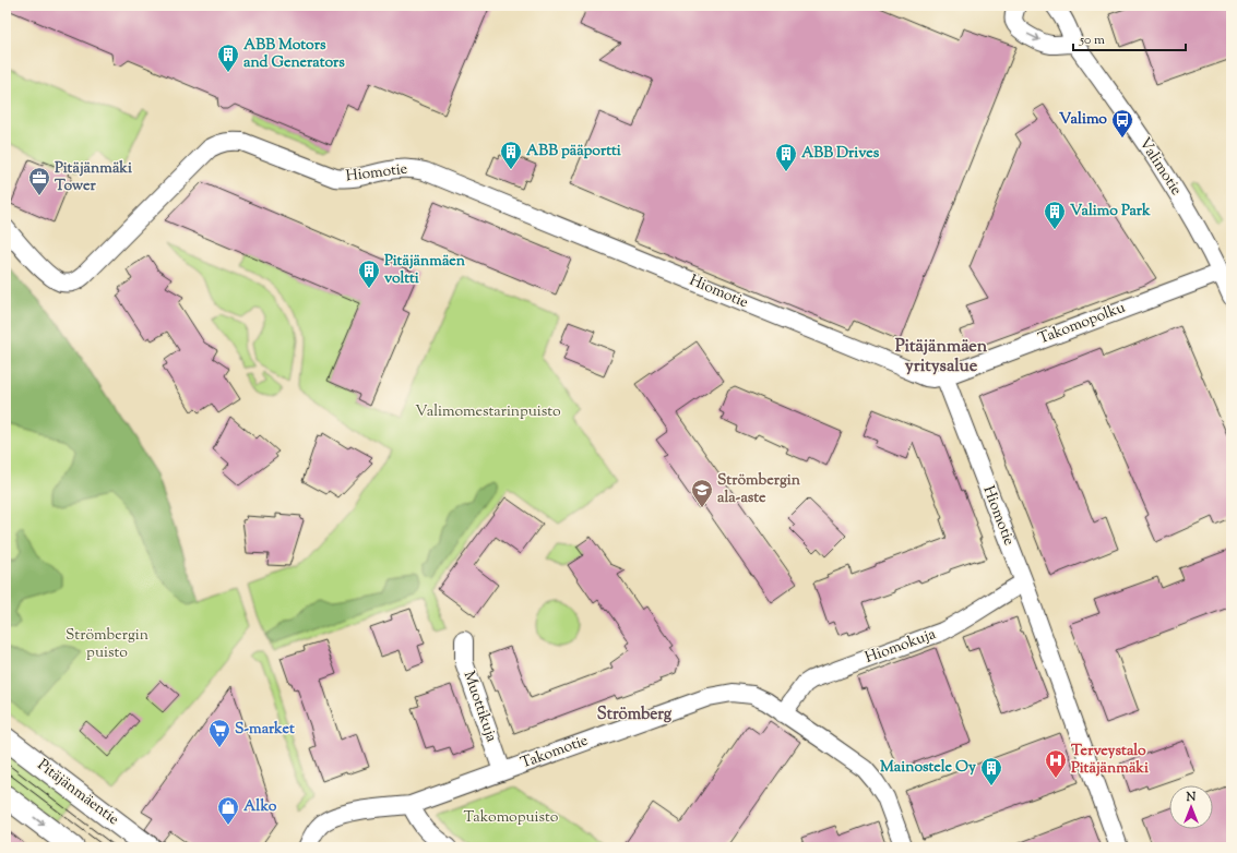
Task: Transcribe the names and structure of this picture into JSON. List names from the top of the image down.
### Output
{
  "streets": {
    "main road": ["Pitäjänmäentie"],
    "street": [
      "Valimotie",
      "Hiomotie",
      "Takomopolku",
      "Hiomokuja",
      "Muottikuja",
      "Takomotie"
    ]
  },
  "crossings": [
    ["Valimotie", "Takomopolku"],
    ["Hiomotie", "Takomopolku"],
    ["Hiomotie", "Hiomokuja"],
    ["Hiomokuja", "Takomotie"],
    ["Muottikuja", "Takomotie"]
  ],
  "districts": ["Pitäjänmäen yritysalue", "Strömberg"],
  "parks": ["Valimomestarinpuisto", "Strömbergin puisto", "Takomopuisto"],
  "places": {
    "building": [
      "ABB Motors and Generators",
      "ABB pääportti",
      "ABB Drives",
      "Valimo Park",
      "Pitäjänmäen voltti",
      "Mainostele Oy"
    ],
    "bus stop": ["Valimo"],
    "office": ["Pitäjänmäki Tower"],
    "school or university": ["Strömbergin ala-aste"],
    "supermarket": ["S-market"],
    "hospital": ["Terveystalo Pitäjänmäki"],
    "shop": ["Alko"]
  },
  "scale_bar": "50 m",
  "north": "top"
}
